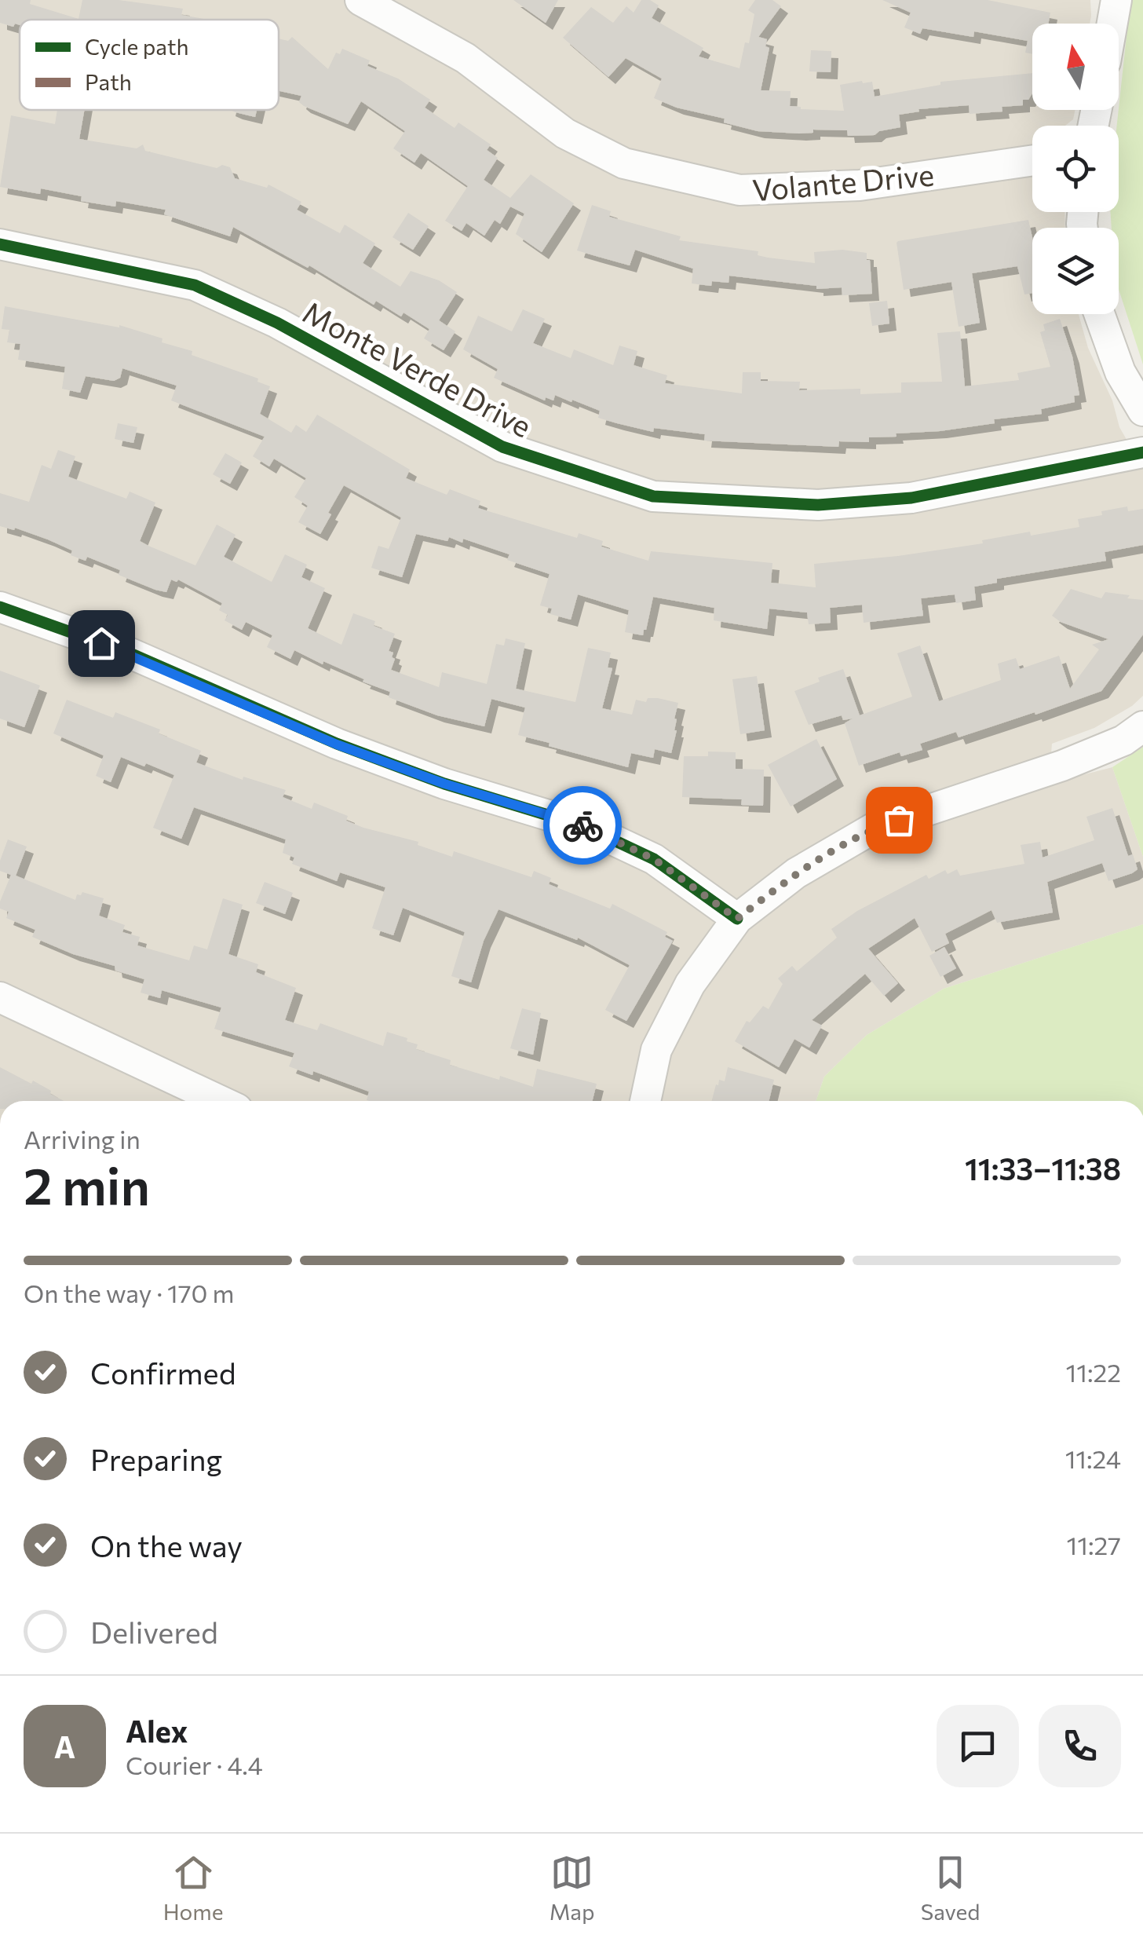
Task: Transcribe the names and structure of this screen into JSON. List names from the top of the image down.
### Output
{
  "streets": {
    "street": ["Volante Drive", "Monte Verde Drive"]
  },
  "legend": ["Cycle path", "Path"],
  "north": "top",
  "page": {
    "heading": ["2 min", "Arriving in", "11:33–11:38"],
    "panel": ["Alex", "Courier · 4.4"],
    "bar": "On the way · 170 m",
    "list": [
      ["Confirmed", "11:22"],
      ["Preparing", "11:24"],
      ["On the way", "11:27"],
      "Delivered"
    ],
    "round": "A",
    "tabs": ["Home", "Map", "Saved"]
  }
}
